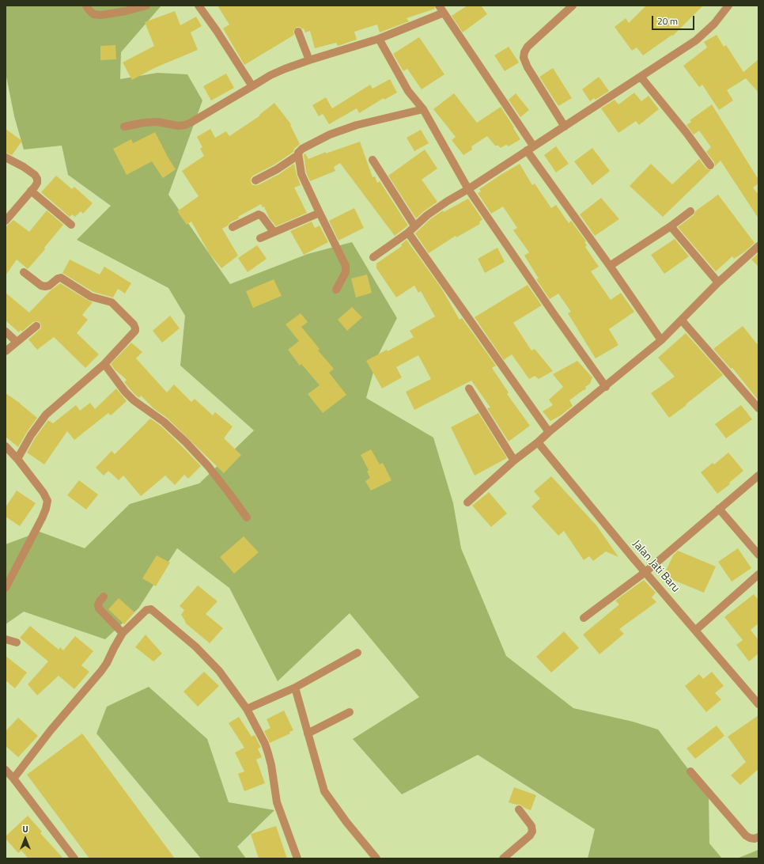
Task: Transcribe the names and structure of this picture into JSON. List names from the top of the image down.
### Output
{
  "streets": {
    "street": ["Jalan Jati Baru"]
  },
  "scale_bar": "20 m",
  "north": "top"
}
